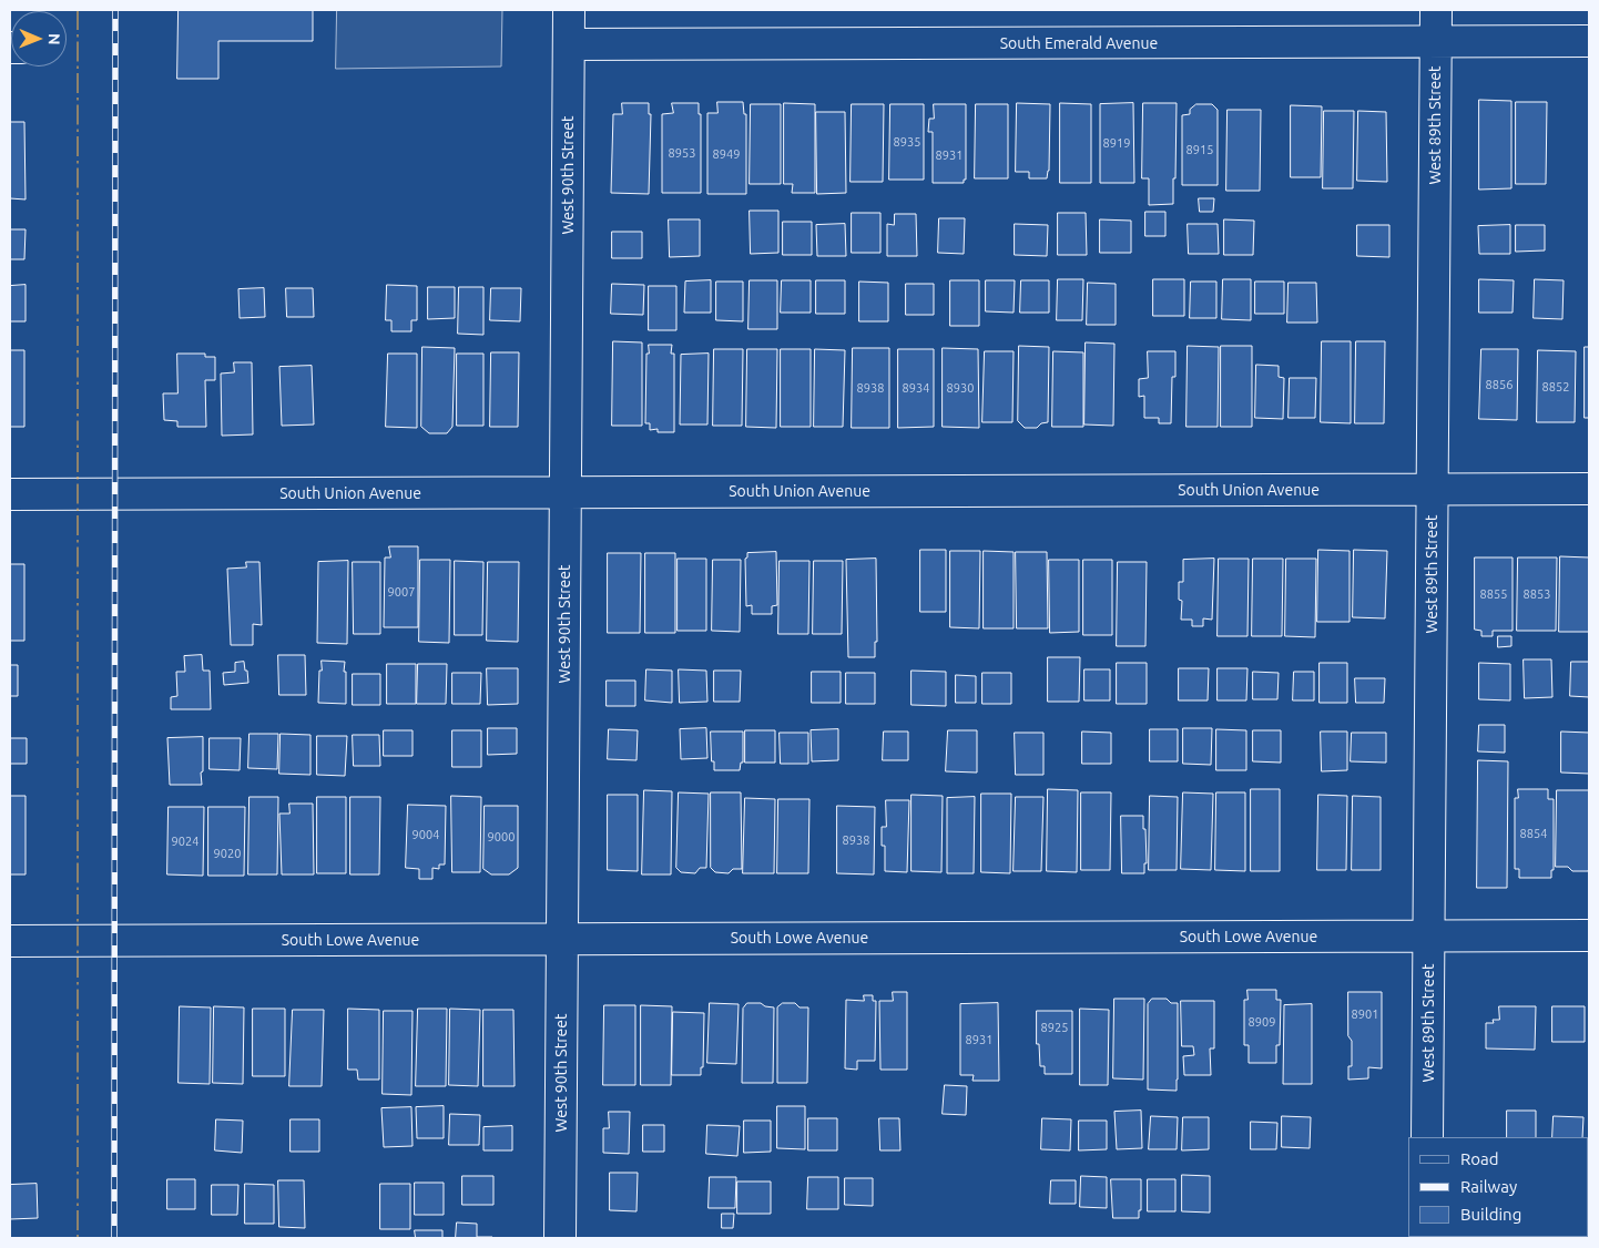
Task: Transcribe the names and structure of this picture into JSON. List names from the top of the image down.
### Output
{
  "streets": {
    "street": [
      "South Emerald Avenue",
      "West 89th Street",
      "West 90th Street",
      "South Union Avenue",
      "South Lowe Avenue"
    ]
  },
  "crossings": [
    ["South Emerald Avenue", "West 89th Street"],
    ["South Emerald Avenue", "West 90th Street"],
    ["West 89th Street", "South Union Avenue"],
    ["West 89th Street", "South Lowe Avenue"],
    ["West 90th Street", "South Union Avenue"],
    ["West 90th Street", "South Lowe Avenue"]
  ],
  "house_numbers": [
    "8935",
    "8919",
    "8915",
    "8953",
    "8949",
    "8931",
    "8856",
    "8852",
    "8938",
    "8934",
    "8930",
    "9007",
    "8855",
    "8853",
    "8854",
    "9004",
    "9000",
    "8938",
    "9024",
    "9020",
    "8901",
    "8909",
    "8925",
    "8931"
  ],
  "legend": ["Road", "Railway", "Building"],
  "north": "right"
}
